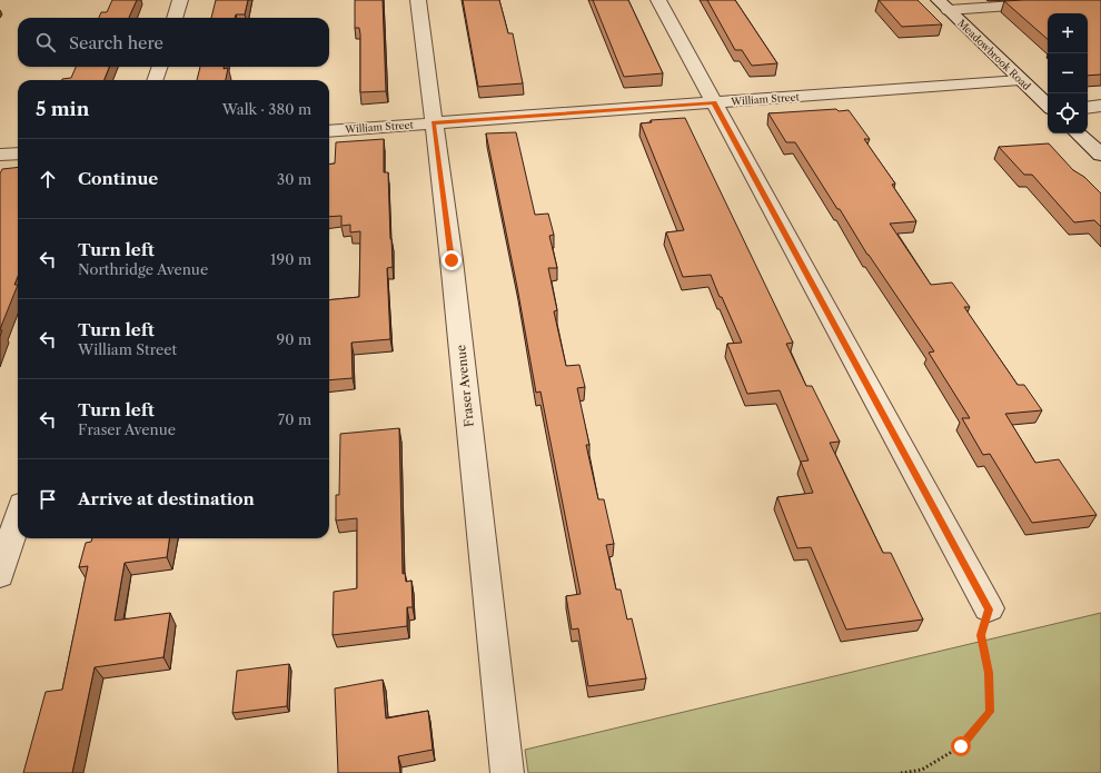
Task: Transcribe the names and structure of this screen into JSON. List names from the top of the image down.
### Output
{
  "streets": {
    "street": ["Meadowbrook Road", "William Street", "Fraser Avenue"]
  },
  "crossings": [
    ["Meadowbrook Road", "William Street"],
    ["William Street", "Fraser Avenue"]
  ],
  "page": {
    "map_buttons": ["+", "−"],
    "search": "Search here",
    "heading": ["5 min", "Walk · 380 m"],
    "list": [
      ["Continue", "30 m"],
      ["Turn left", "Northridge Avenue", "190 m"],
      ["Turn left", "William Street", "90 m"],
      ["Turn left", "Fraser Avenue", "70 m"],
      "Arrive at destination"
    ]
  }
}
